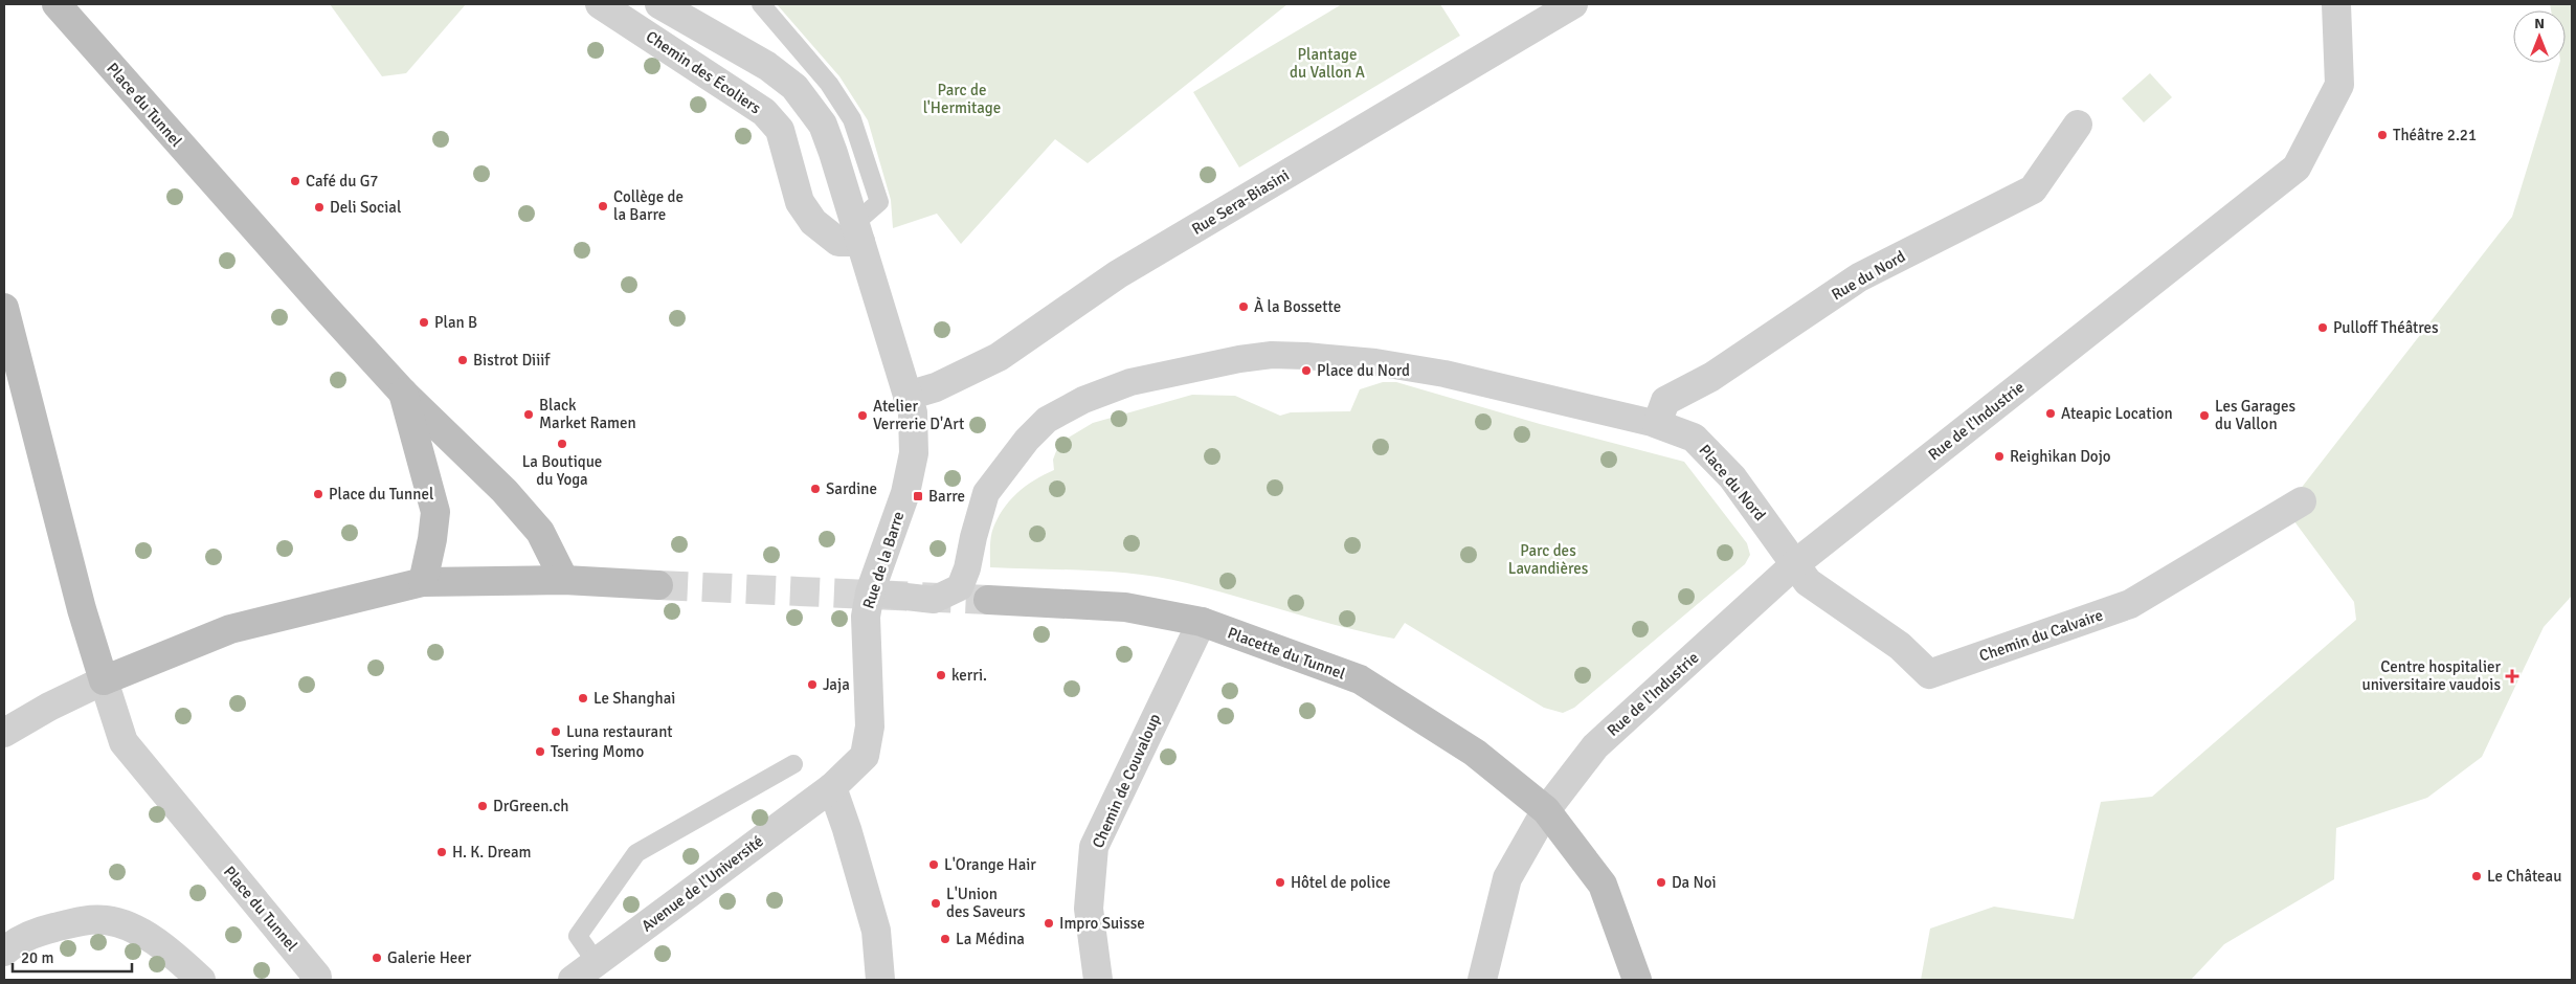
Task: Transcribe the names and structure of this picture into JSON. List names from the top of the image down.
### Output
{
  "streets": {
    "main road": ["Place du Tunnel", "Placette du Tunnel"],
    "street": [
      "Chemin des Écoliers",
      "Rue Sera-Biasini",
      "Rue du Nord",
      "Rue de l'Industrie",
      "Place du Nord",
      "Rue de la Barre",
      "Chemin du Calvaire",
      "Chemin de Couvaloup",
      "Avenue de l'Université"
    ]
  },
  "crossings": [
    ["Chemin des Écoliers", "Rue de la Barre"],
    ["Rue Sera-Biasini", "Rue de la Barre"],
    ["Rue du Nord", "Place du Nord"],
    ["Rue de l'Industrie", "Place du Nord"],
    ["Rue de l'Industrie", "Chemin du Calvaire"],
    ["Rue de l'Industrie", "Placette du Tunnel"],
    ["Place du Nord", "Rue de la Barre"],
    ["Place du Nord", "Chemin du Calvaire"],
    ["Rue de la Barre", "Avenue de l'Université"],
    ["Placette du Tunnel", "Chemin de Couvaloup"]
  ],
  "parks": ["Plantage du Vallon A", "Parc de l'Hermitage", "Parc des Lavandières"],
  "places": {
    "other": [
      "Théâtre 2.21",
      "Café du G7",
      "Collège de la Barre",
      "Deli Social",
      "À la Bossette",
      "Plan B",
      "Pulloff Théâtres",
      "Bistrot Diiif",
      "Place du Nord",
      "Ateapic Location",
      "Black Market Ramen",
      "Atelier Verrerie D'Art",
      "Les Garages du Vallon",
      "La Boutique du Yoga",
      "Reighikan Dojo",
      "Sardine",
      "Place du Tunnel",
      "kerri.",
      "Jaja",
      "Le Shanghai",
      "Luna restaurant",
      "Tsering Momo",
      "DrGreen.ch",
      "H. K. Dream",
      "L'Orange Hair",
      "Le Château",
      "Hôtel de police",
      "Da Noi",
      "L'Union des Saveurs",
      "Impro Suisse",
      "La Médina",
      "Galerie Heer"
    ],
    "transit": ["Barre"],
    "health": ["Centre hospitalier universitaire vaudois"]
  },
  "scale_bar": "20 m",
  "north": "top"
}
